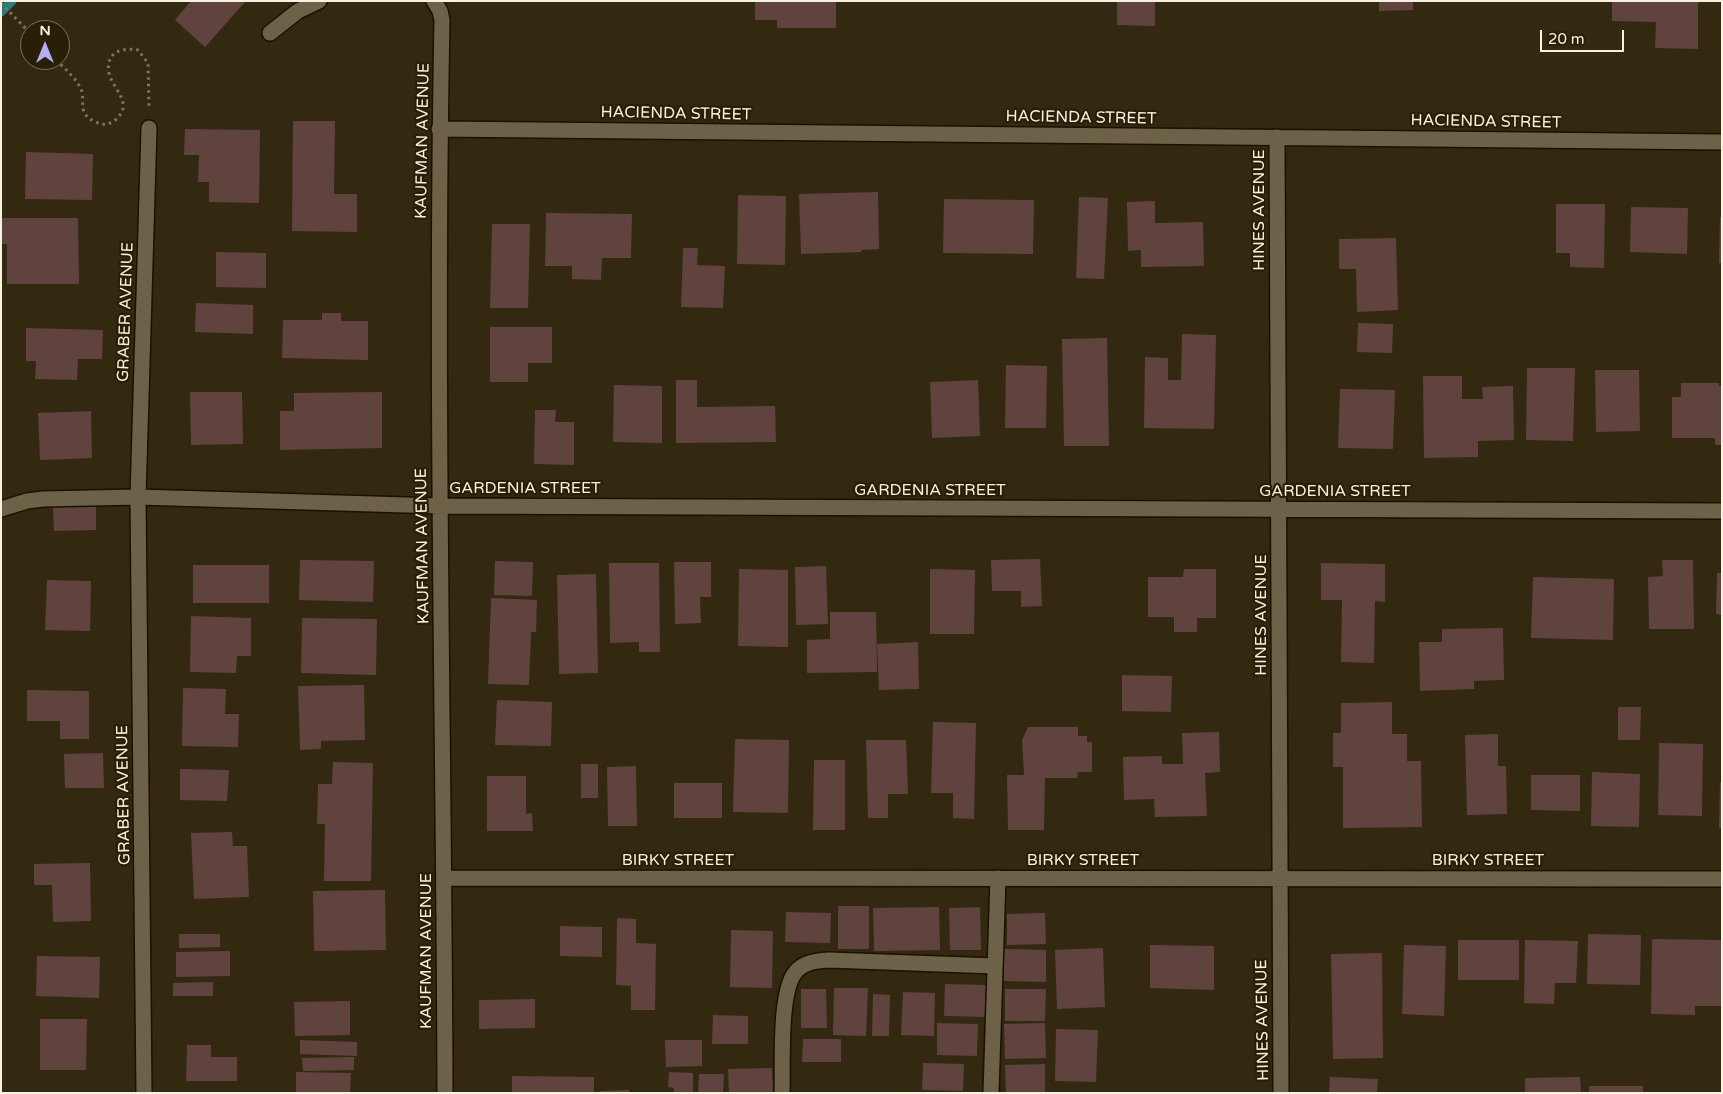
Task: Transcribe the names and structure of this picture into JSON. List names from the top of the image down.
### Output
{
  "streets": {
    "street": [
      "HACIENDA STREET",
      "KAUFMAN AVENUE",
      "HINES AVENUE",
      "GRABER AVENUE",
      "GARDENIA STREET",
      "BIRKY STREET"
    ]
  },
  "crossings": [
    ["HACIENDA STREET", "KAUFMAN AVENUE"],
    ["HACIENDA STREET", "HINES AVENUE"],
    ["KAUFMAN AVENUE", "GARDENIA STREET"],
    ["KAUFMAN AVENUE", "BIRKY STREET"],
    ["HINES AVENUE", "GARDENIA STREET"],
    ["HINES AVENUE", "BIRKY STREET"],
    ["GRABER AVENUE", "GARDENIA STREET"]
  ],
  "scale_bar": "20 m",
  "north": "top"
}
